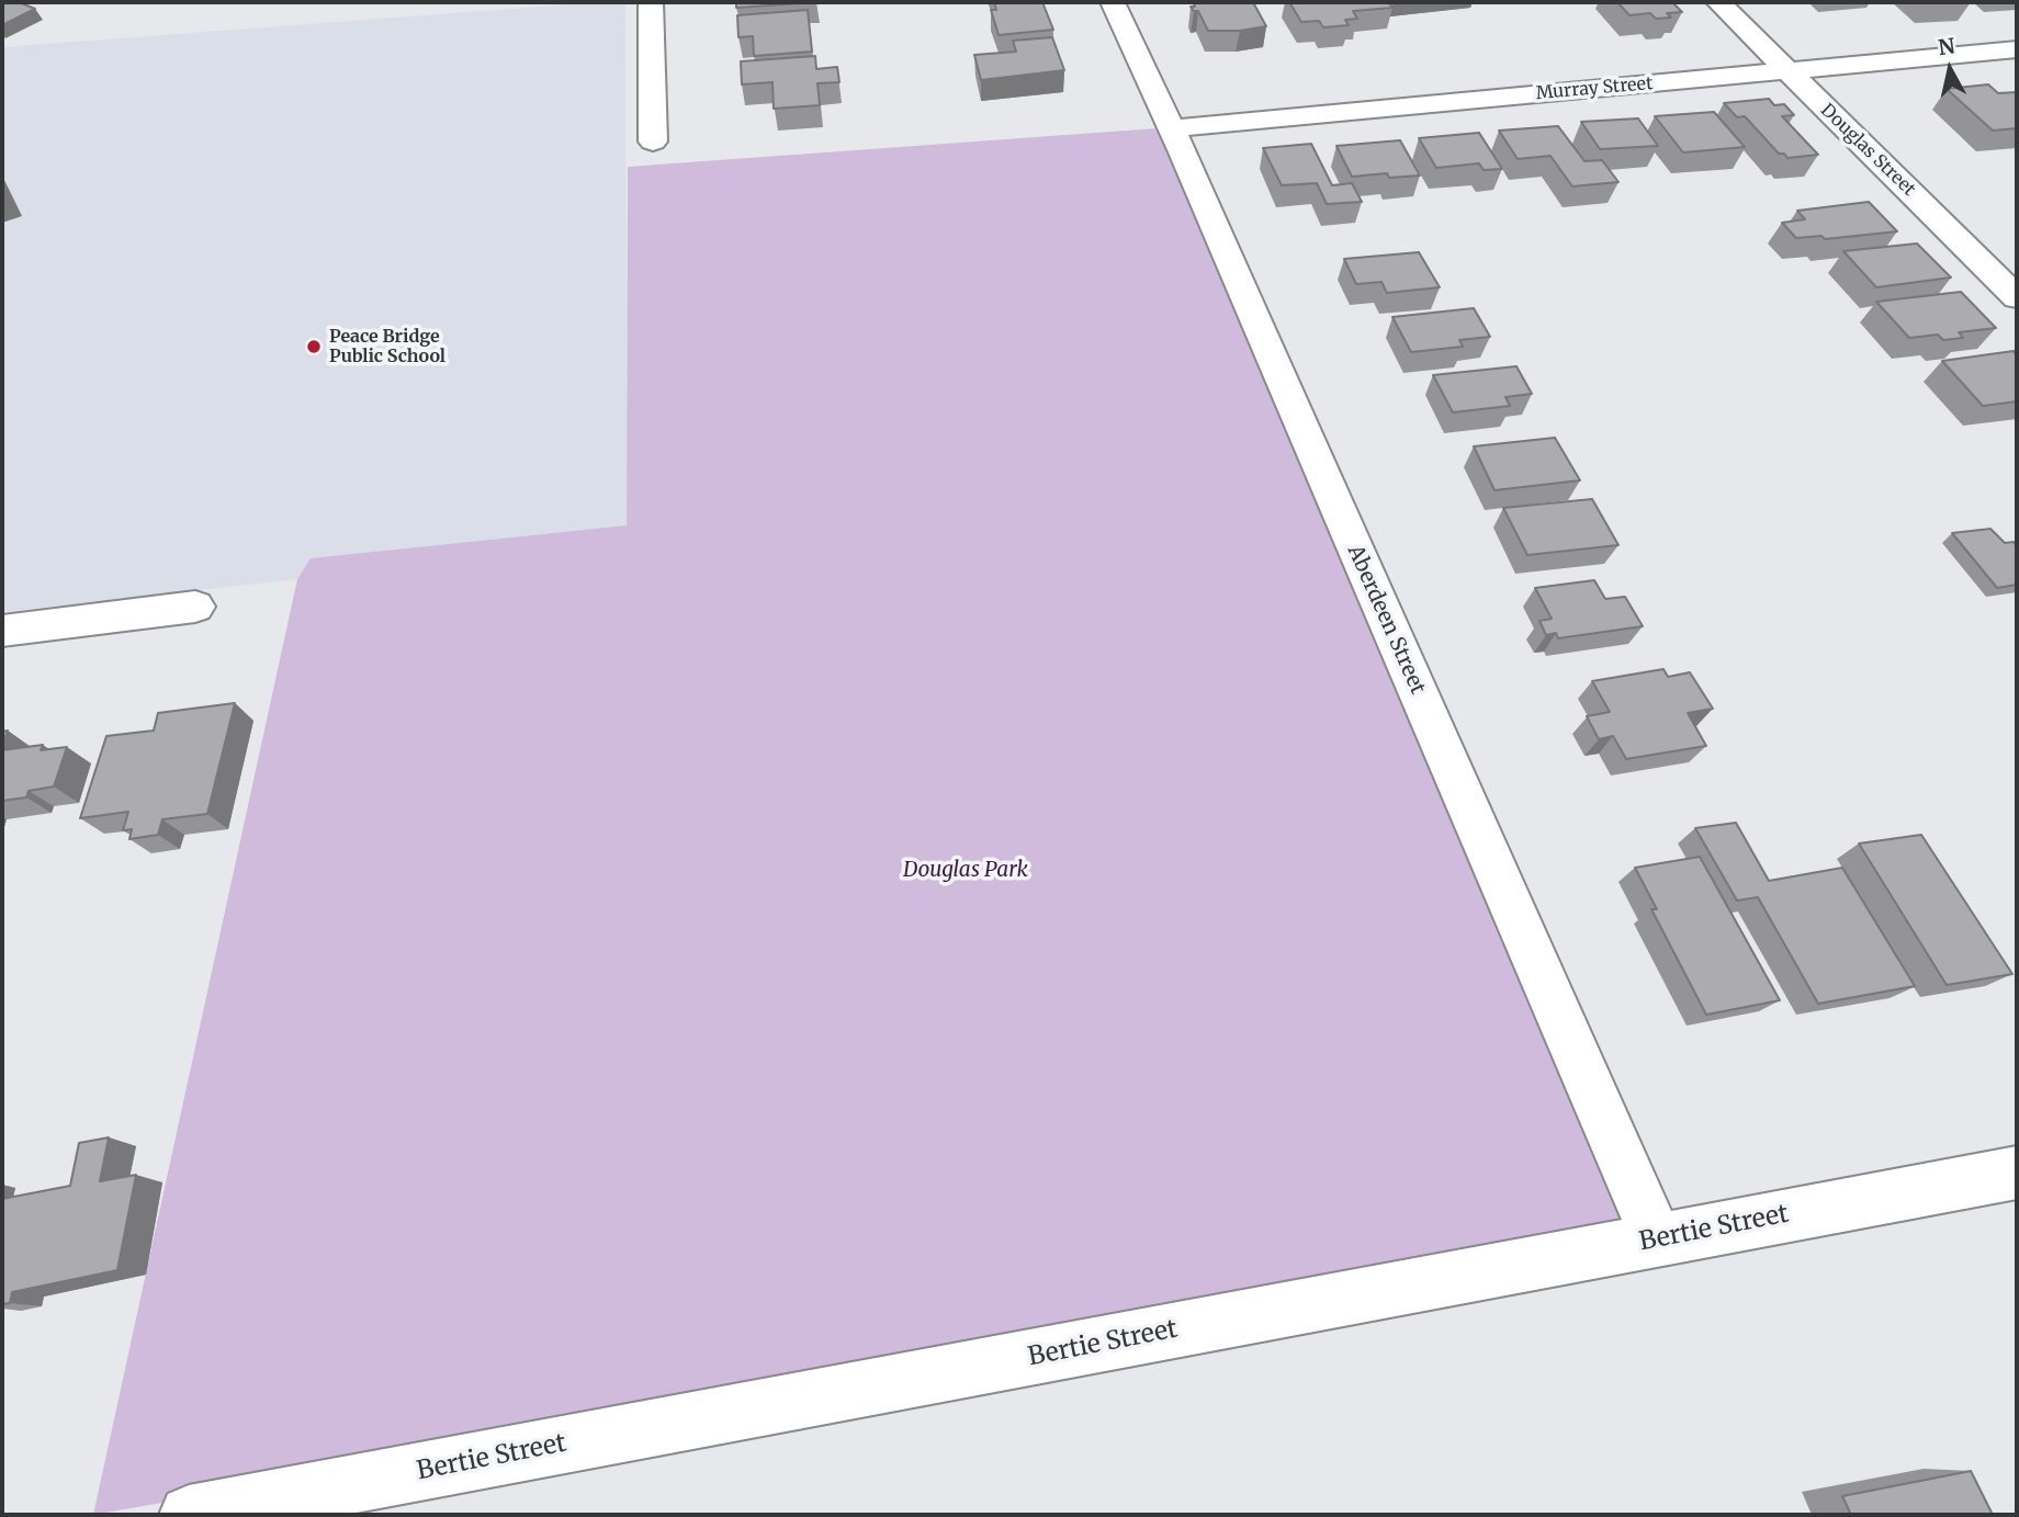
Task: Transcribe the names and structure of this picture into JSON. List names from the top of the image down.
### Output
{
  "streets": {
    "street": [
      "Murray Street",
      "Douglas Street",
      "Aberdeen Street",
      "Bertie Street"
    ]
  },
  "crossings": [
    ["Murray Street", "Douglas Street"],
    ["Murray Street", "Aberdeen Street"],
    ["Aberdeen Street", "Bertie Street"]
  ],
  "parks": ["Douglas Park"],
  "places": ["Peace Bridge Public School"],
  "north": "top"
}
